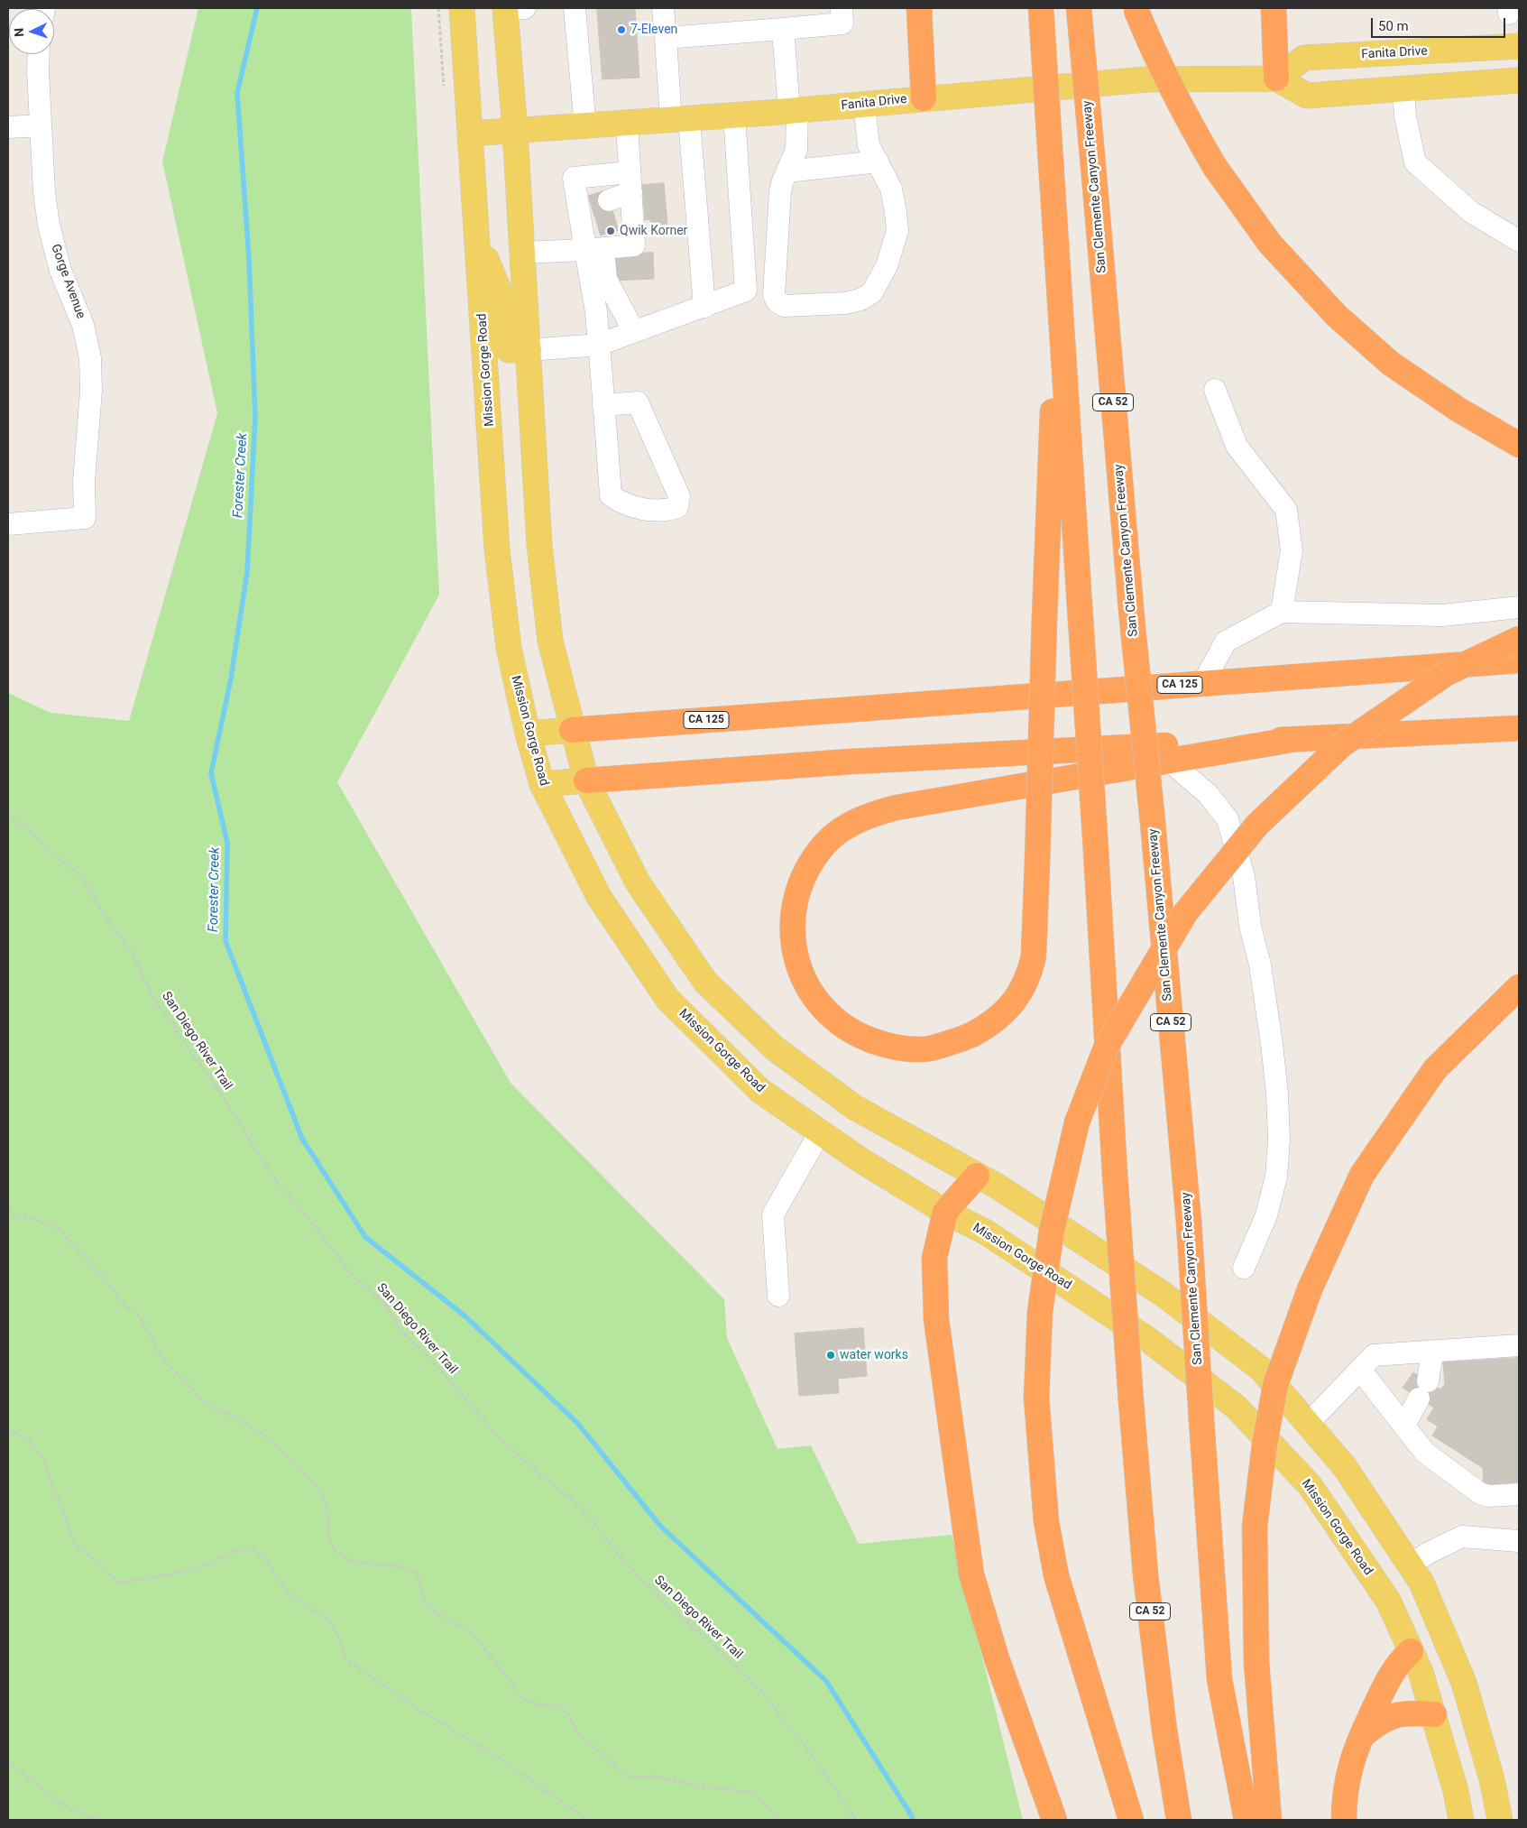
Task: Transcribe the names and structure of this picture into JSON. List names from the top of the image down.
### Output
{
  "streets": {
    "highway": ["San Clemente Canyon Freeway", "CA 52", "CA 125"],
    "main road": ["Fanita Drive", "Mission Gorge Road"],
    "street": ["Gorge Avenue"],
    "path": ["San Diego River Trail"]
  },
  "crossings": [
    ["Fanita Drive", "Mission Gorge Road"],
    ["Mission Gorge Road", "CA 125"]
  ],
  "water": ["Forester Creek"],
  "places": ["7-Eleven", "Qwik Korner", "water works"],
  "scale_bar": "50 m",
  "north": "left"
}
